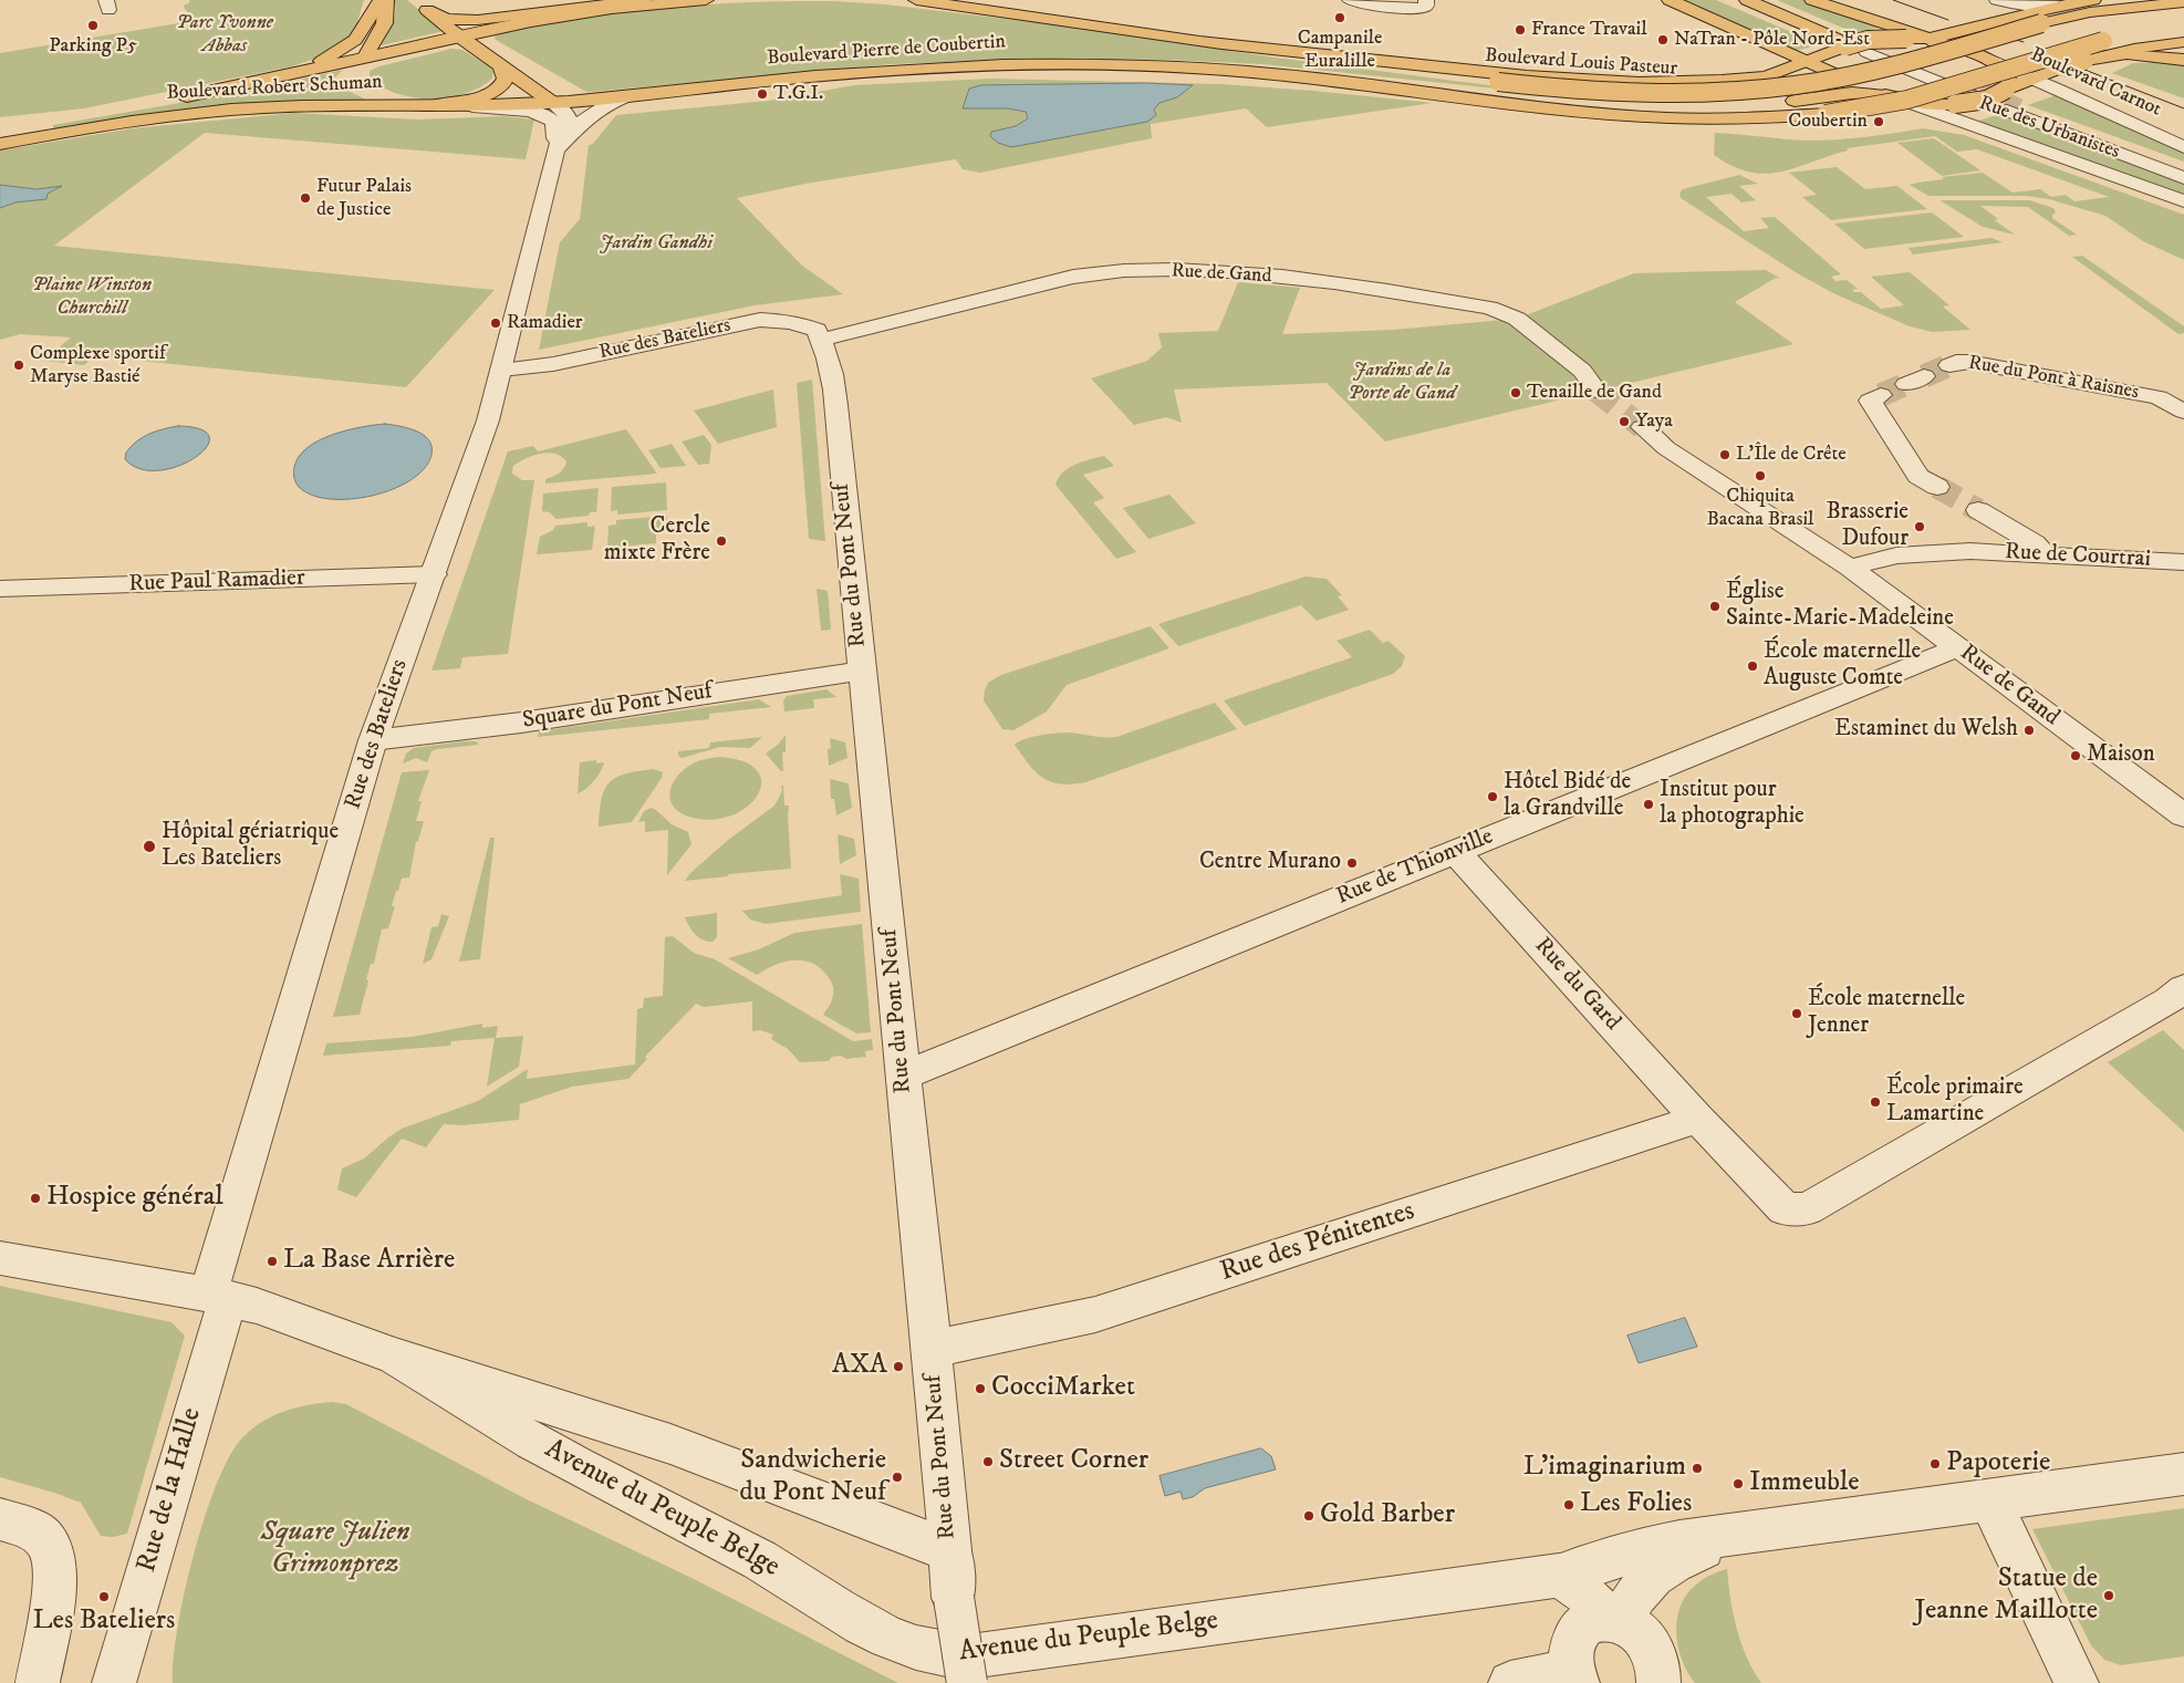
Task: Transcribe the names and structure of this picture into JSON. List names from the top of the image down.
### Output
{
  "streets": {
    "main road": ["Boulevard Pierre de Coubertin", "Boulevard Louis Pasteur", "Boulevard Robert Schuman"],
    "street": [
      "Boulevard Carnot",
      "Rue des Urbanistes",
      "Rue de Gand",
      "Rue des Bateliers",
      "Rue du Pont à Raisnes",
      "Rue de Courtrai",
      "Rue du Pont Neuf",
      "Rue Paul Ramadier",
      "Square du Pont Neuf",
      "Rue de Thionville",
      "Rue du Gard",
      "Rue des Pénitentes",
      "Rue de la Halle",
      "Avenue du Peuple Belge"
    ]
  },
  "crossings": [
    ["Boulevard Pierre de Coubertin", "Boulevard Louis Pasteur"],
    ["Boulevard Pierre de Coubertin", "Boulevard Robert Schuman"],
    ["Boulevard Pierre de Coubertin", "Rue des Bateliers"],
    ["Boulevard Robert Schuman", "Rue des Bateliers"],
    ["Rue de Gand", "Rue des Bateliers"],
    ["Rue de Gand", "Rue de Courtrai"],
    ["Rue de Gand", "Rue du Pont Neuf"],
    ["Rue de Gand", "Rue de Thionville"],
    ["Rue des Bateliers", "Rue du Pont Neuf"],
    ["Rue des Bateliers", "Rue Paul Ramadier"],
    ["Rue des Bateliers", "Square du Pont Neuf"],
    ["Rue des Bateliers", "Rue de la Halle"],
    ["Rue des Bateliers", "Avenue du Peuple Belge"],
    ["Rue du Pont Neuf", "Square du Pont Neuf"],
    ["Rue du Pont Neuf", "Rue de Thionville"],
    ["Rue du Pont Neuf", "Rue des Pénitentes"],
    ["Rue du Pont Neuf", "Avenue du Peuple Belge"],
    ["Rue de Thionville", "Rue du Gard"],
    ["Rue du Gard", "Rue des Pénitentes"],
    ["Rue de la Halle", "Avenue du Peuple Belge"]
  ],
  "parks": [
    "Parc Yvonne Abbas",
    "Jardin Gandhi",
    "Plaine Winston Churchill",
    "Jardins de la Porte de Gand",
    "Square Julien Grimonprez"
  ],
  "places": [
    "Campanile Euralille",
    "Parking P5",
    "France Travail",
    "NaTran - Pôle Nord-Est",
    "T.G.I.",
    "Coubertin",
    "Futur Palais de Justice",
    "Ramadier",
    "Complexe sportif Maryse Bastié",
    "Tenaille de Gand",
    "Yaya",
    "L'Île de Crête",
    "Chiquita Bacana Brasil",
    "Brasserie Dufour",
    "Cercle mixte Frère",
    "Église Sainte-Marie-Madeleine",
    "École maternelle Auguste Comte",
    "Estaminet du Welsh",
    "Maison",
    "Hôtel Bidé de la Grandville",
    "Institut pour la photographie",
    "Hôpital gériatrique Les Bateliers",
    "Centre Murano",
    "École maternelle Jenner",
    "École primaire Lamartine",
    "Hospice général",
    "La Base Arrière",
    "AXA",
    "CocciMarket",
    "Street Corner",
    "Papoterie",
    "L'imaginarium",
    "Sandwicherie du Pont Neuf",
    "Immeuble",
    "Les Folies",
    "Gold Barber",
    "Statue de Jeanne Maillotte",
    "Les Bateliers"
  ]
}
